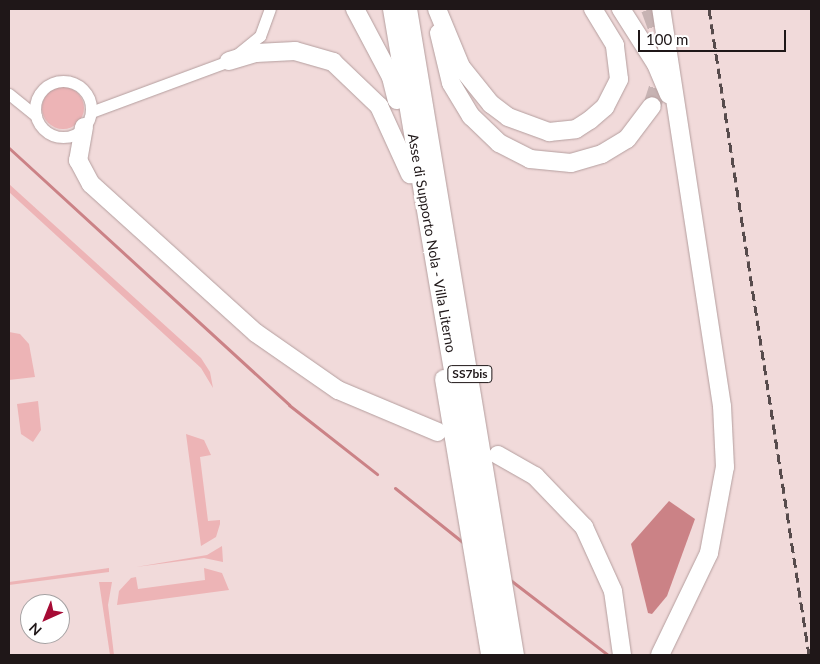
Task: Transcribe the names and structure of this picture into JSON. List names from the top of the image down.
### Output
{
  "streets": {
    "highway": ["Asse di Supporto Nola - Villa Literno", "SS7bis"]
  },
  "scale_bar": "100 m",
  "north": "bottom left"
}
